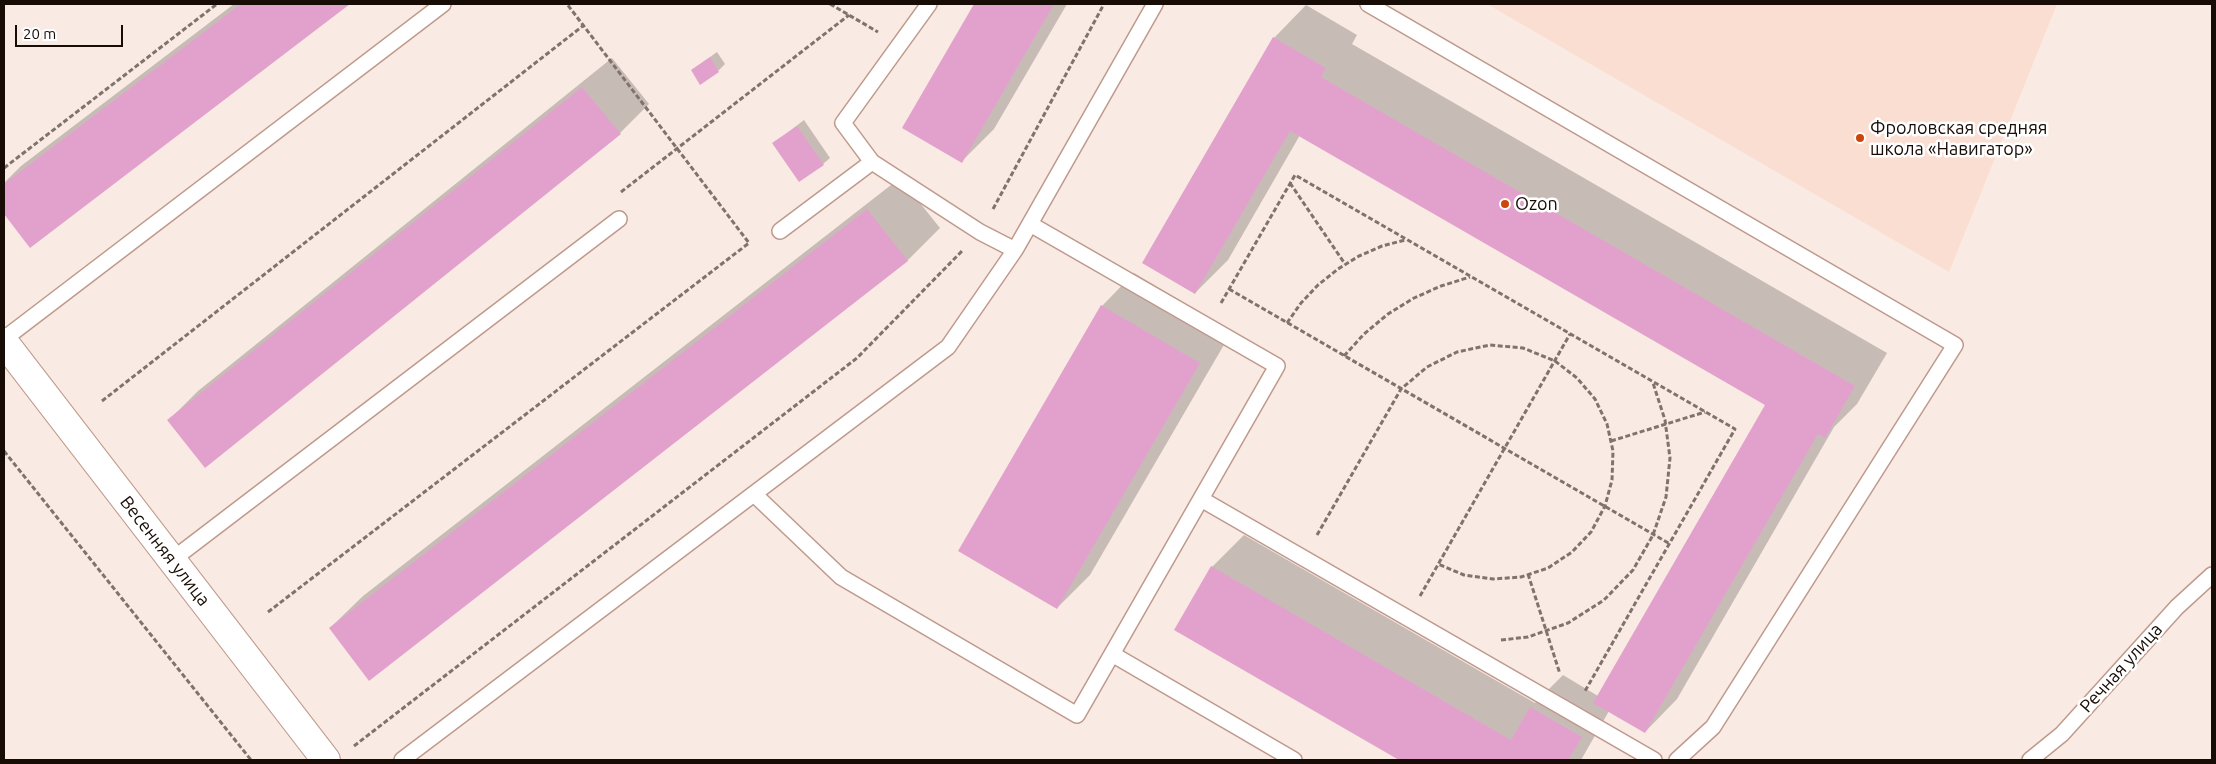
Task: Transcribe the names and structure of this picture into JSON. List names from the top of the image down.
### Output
{
  "streets": {
    "street": ["Весенняя улица"],
    "lane": ["Речная улица"]
  },
  "places": ["Фроловская средняя школа «Навигатор»", "Ozon"],
  "scale_bar": "20 m"
}
